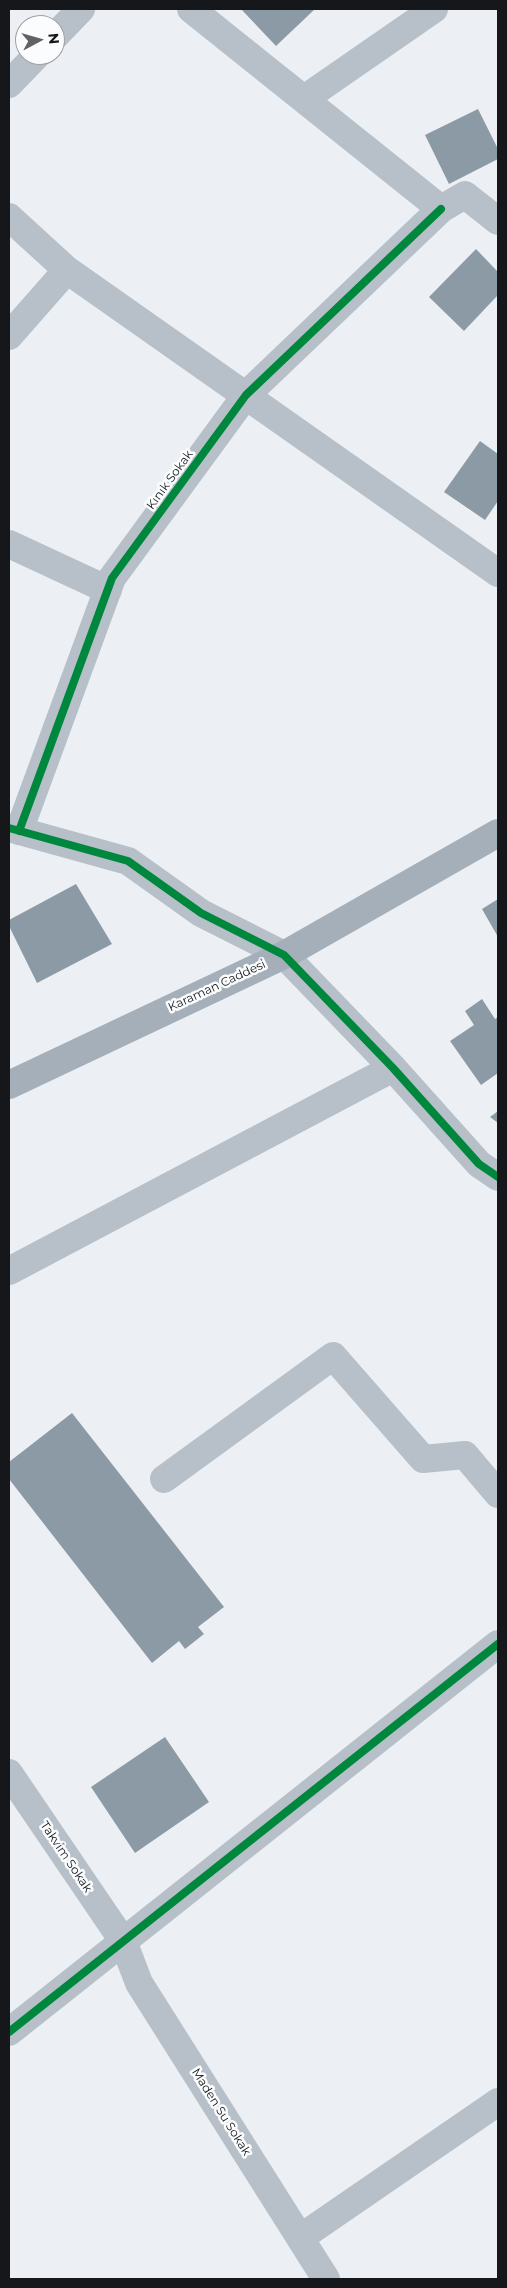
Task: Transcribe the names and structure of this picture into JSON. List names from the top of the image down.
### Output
{
  "streets": {
    "main road": ["Karaman Caddesi"],
    "street": ["Kınık Sokak", "Takvim Sokak", "Maden Su Sokak"]
  },
  "crossings": [
    ["Takvim Sokak", "Maden Su Sokak"]
  ],
  "north": "right"
}
